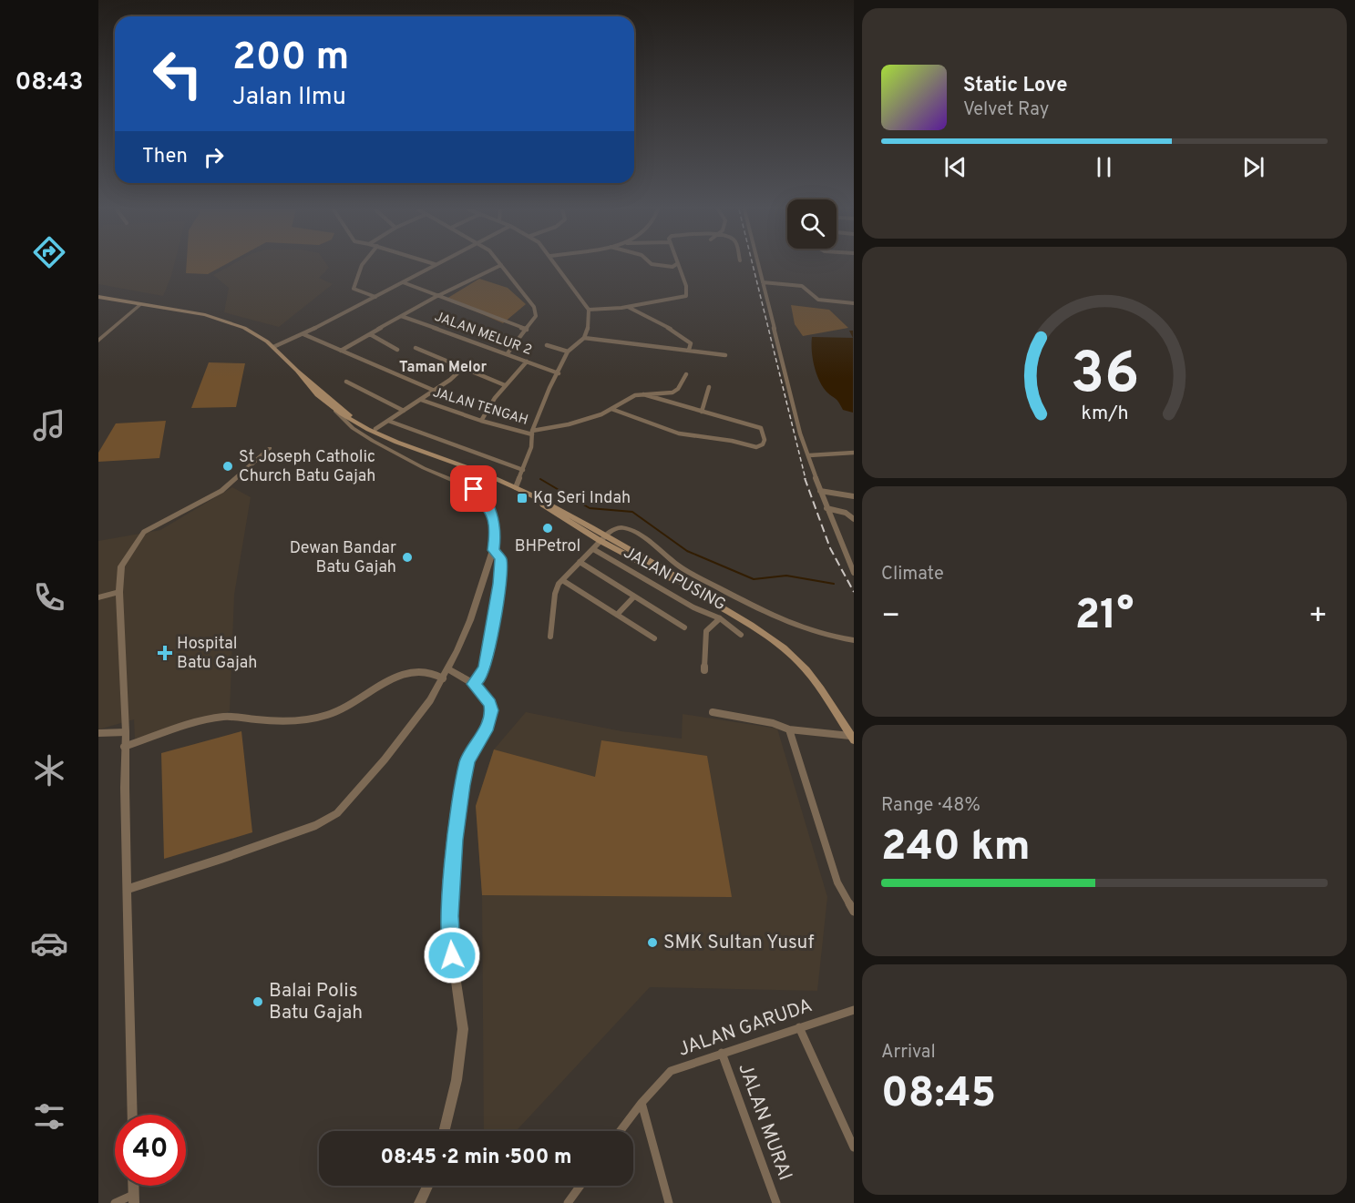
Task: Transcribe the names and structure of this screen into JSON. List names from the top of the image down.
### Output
{
  "streets": {
    "street": [
      "JALAN MELUR 2",
      "JALAN TENGAH",
      "JALAN PUSING",
      "JALAN GARUDA",
      "JALAN MURAI"
    ]
  },
  "crossings": [
    ["JALAN GARUDA", "JALAN MURAI"]
  ],
  "districts": ["Taman Melor"],
  "places": {
    "other": [
      "St Joseph Catholic Church Batu Gajah",
      "BHPetrol",
      "Dewan Bandar Batu Gajah",
      "SMK Sultan Yusuf",
      "Balai Polis Batu Gajah"
    ],
    "transit": ["Kg Seri Indah"],
    "health": ["Hospital Batu Gajah"]
  },
  "page": {
    "tabs": "08:43",
    "turn": ["200 m", "Jalan Ilmu"],
    "song": ["Static Love", "Velvet Ray"],
    "then": "Then",
    "tile": [
      "Climate",
      ["Range · 48%", "240 km"],
      ["Arrival", "08:45"]
    ],
    "heat": ["−", "21°", "+"],
    "limit": "40",
    "trip": "08:45 · 2 min · 500 m",
    "gauge": ["36", "km/h"]
  }
}
